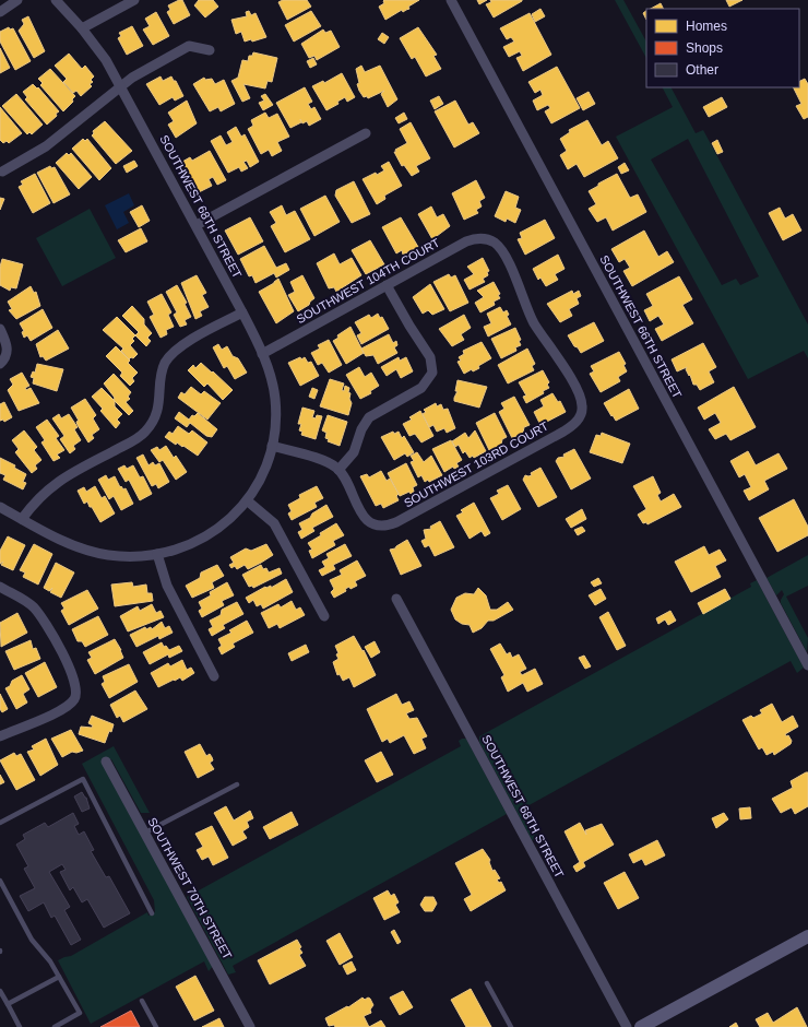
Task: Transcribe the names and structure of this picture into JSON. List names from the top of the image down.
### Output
{
  "streets": {
    "street": [
      "SOUTHWEST 68TH STREET",
      "SOUTHWEST 104TH COURT",
      "SOUTHWEST 66TH STREET",
      "SOUTHWEST 103RD COURT",
      "SOUTHWEST 70TH STREET"
    ]
  },
  "crossings": [
    ["SOUTHWEST 68TH STREET", "SOUTHWEST 104TH COURT"],
    ["SOUTHWEST 104TH COURT", "SOUTHWEST 103RD COURT"]
  ],
  "legend": ["Homes", "Shops", "Other"]
}
